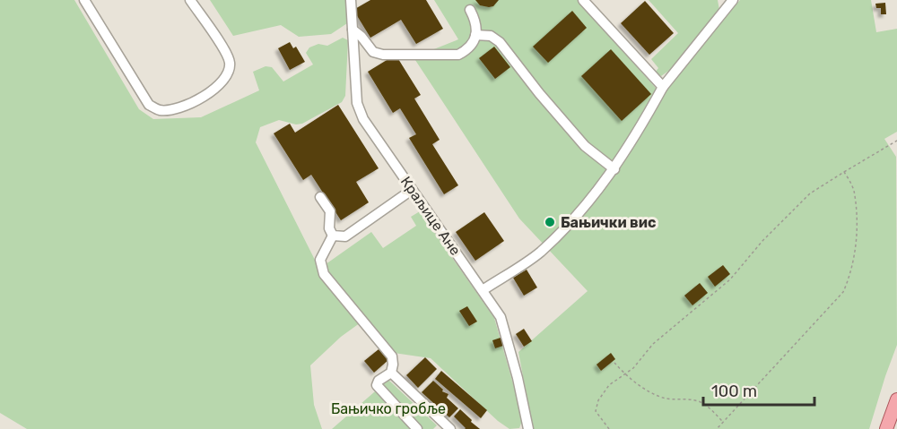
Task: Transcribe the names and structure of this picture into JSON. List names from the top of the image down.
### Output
{
  "streets": {
    "street": ["Краљице Ане"]
  },
  "parks": ["Бањичко гробље"],
  "places": ["Бањички вис"],
  "scale_bar": "100 m"
}
